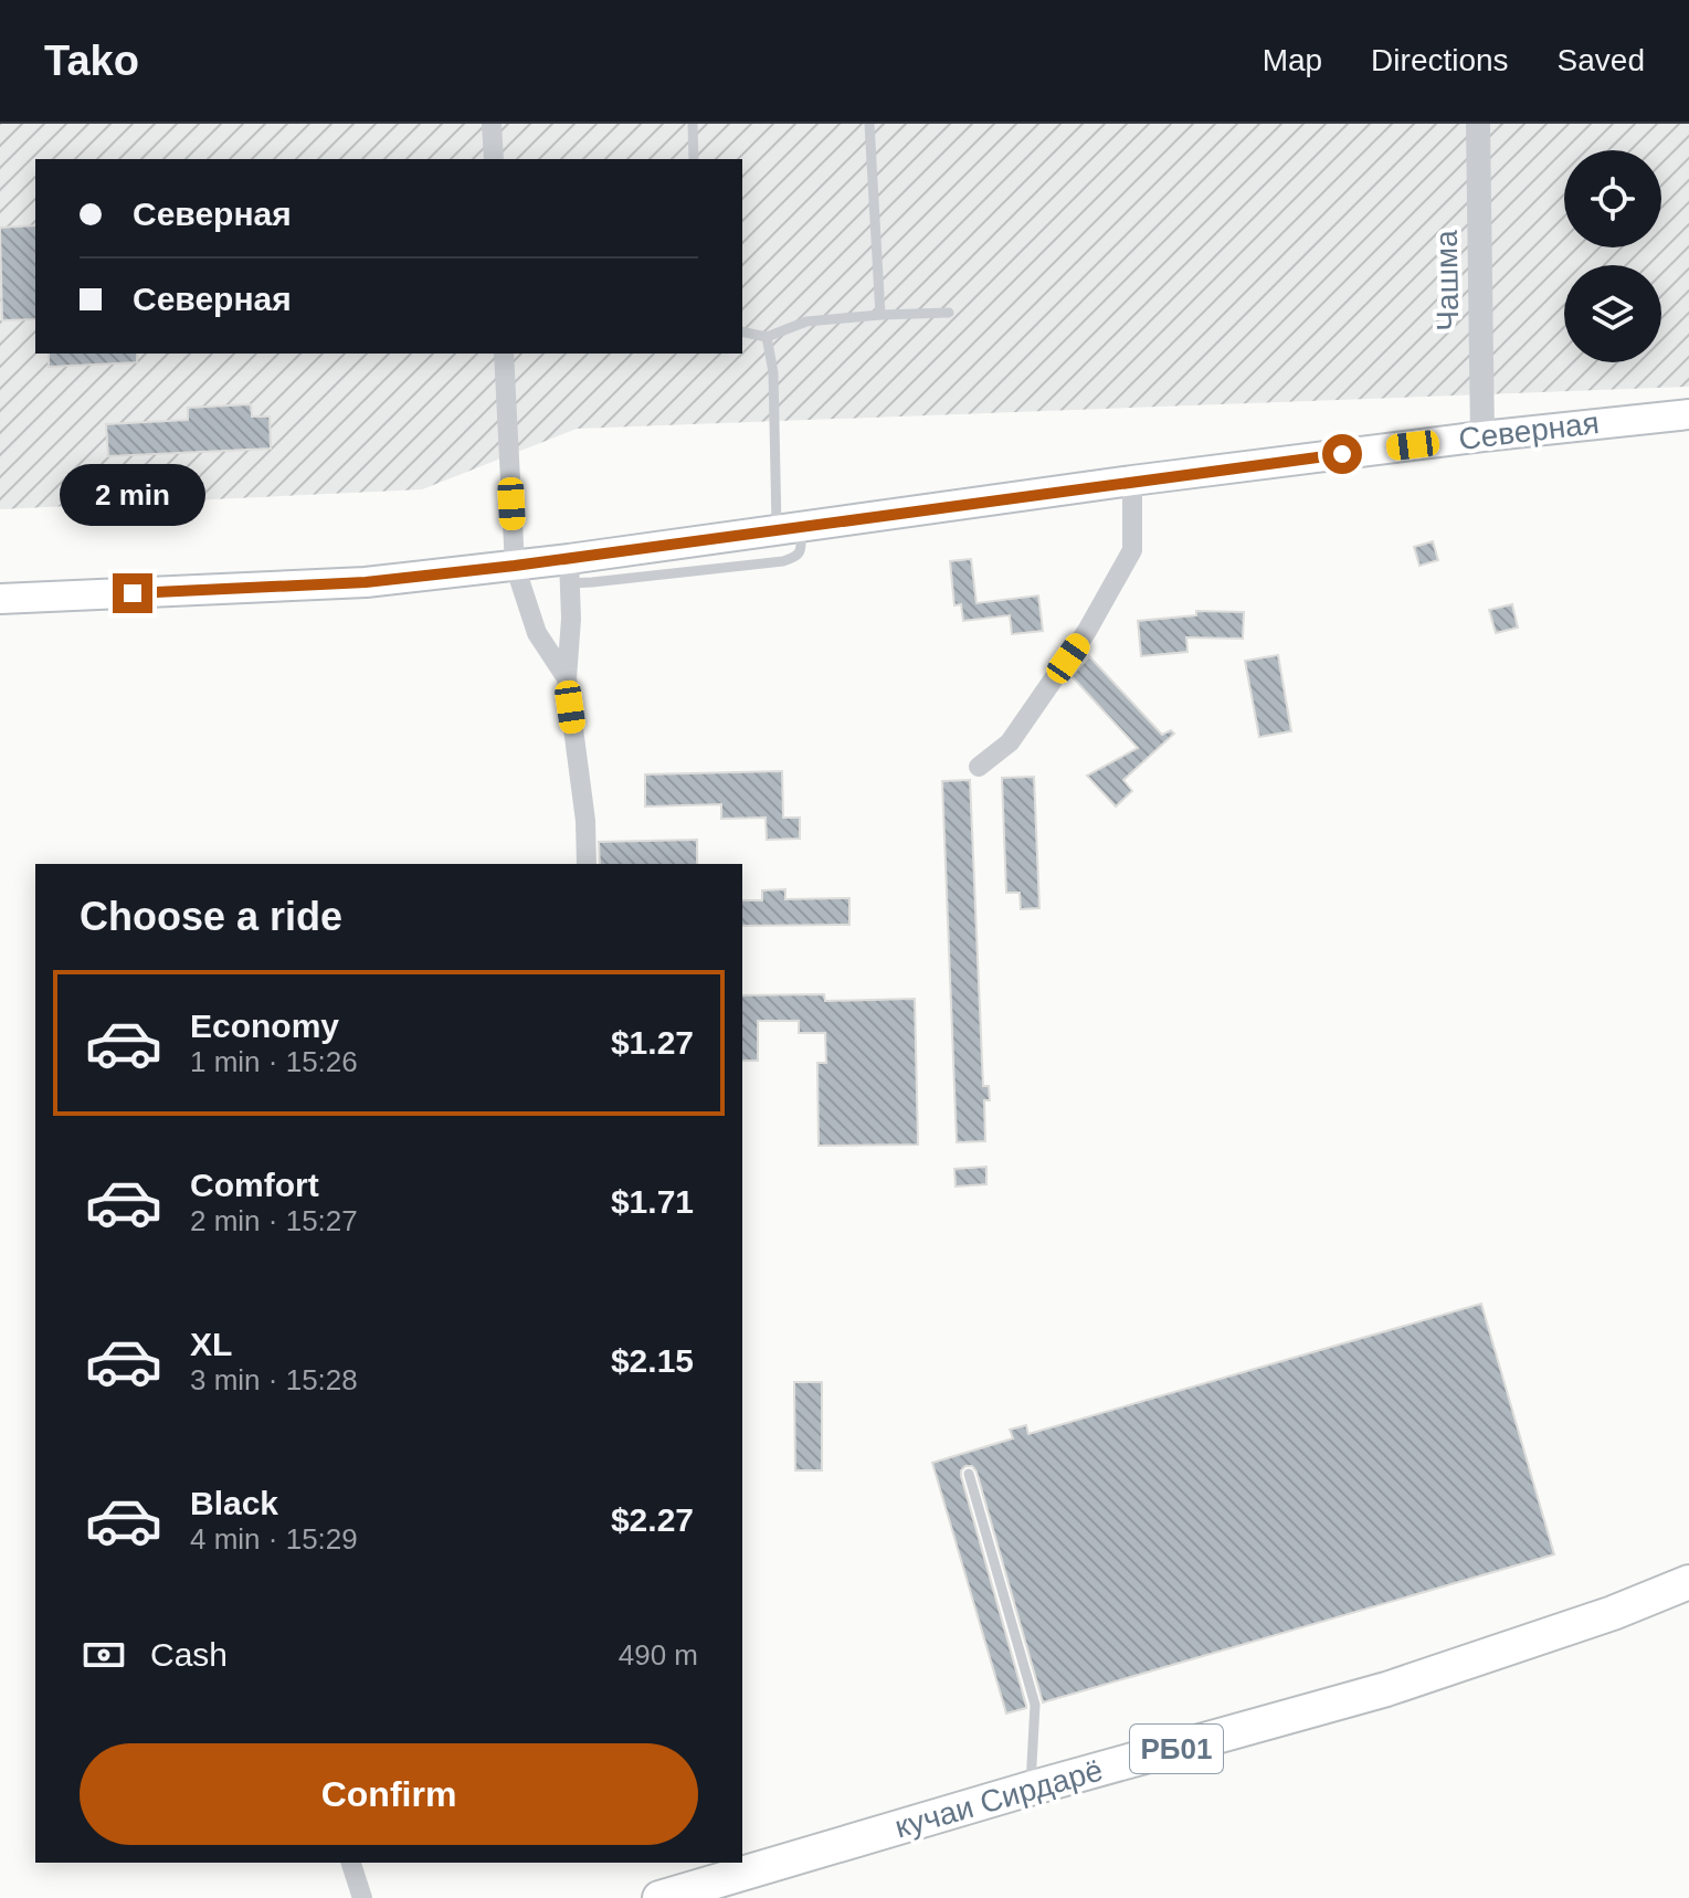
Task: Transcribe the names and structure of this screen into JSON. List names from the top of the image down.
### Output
{
  "streets": {
    "highway": ["РБ01", "кучаи Сирдарё"],
    "main road": ["Северная"],
    "street": ["Чашма"]
  },
  "crossings": [
    ["Чашма", "Северная"],
    ["РБ01", "кучаи Сирдарё"]
  ],
  "page": {
    "header": "Tako",
    "nav": ["Map", "Directions", "Saved"],
    "banner": ["Северная", "Северная"],
    "bubble": "2 min",
    "heading": "Choose a ride",
    "list": [
      {
        "name": "Economy",
        "note": "1 min · 15:26",
        "value": "$1.27"
      },
      {
        "name": "Comfort",
        "note": "2 min · 15:27",
        "value": "$1.71"
      },
      {
        "name": "XL",
        "note": "3 min · 15:28",
        "value": "$2.15"
      },
      {
        "name": "Black",
        "note": "4 min · 15:29",
        "value": "$2.27"
      }
    ],
    "pay": ["Cash", "490 m"],
    "buttons": "Confirm"
  }
}
